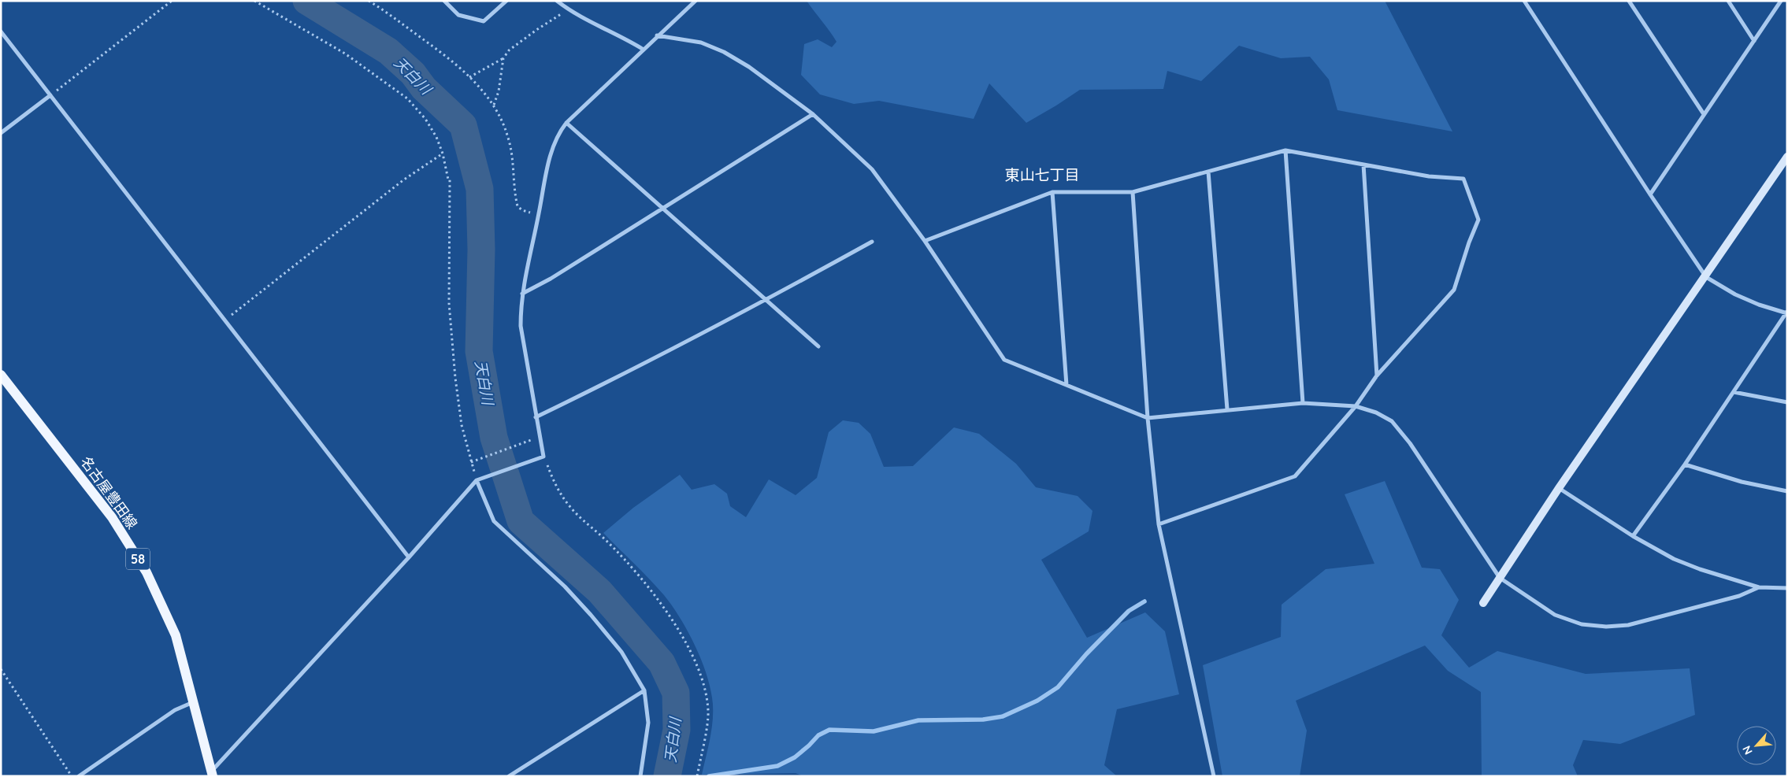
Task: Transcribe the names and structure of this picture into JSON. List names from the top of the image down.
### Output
{
  "streets": {
    "main road": ["名古屋豊田線", "58"]
  },
  "districts": ["東山七丁目"],
  "water": ["天白川"],
  "north": "bottom left"
}
